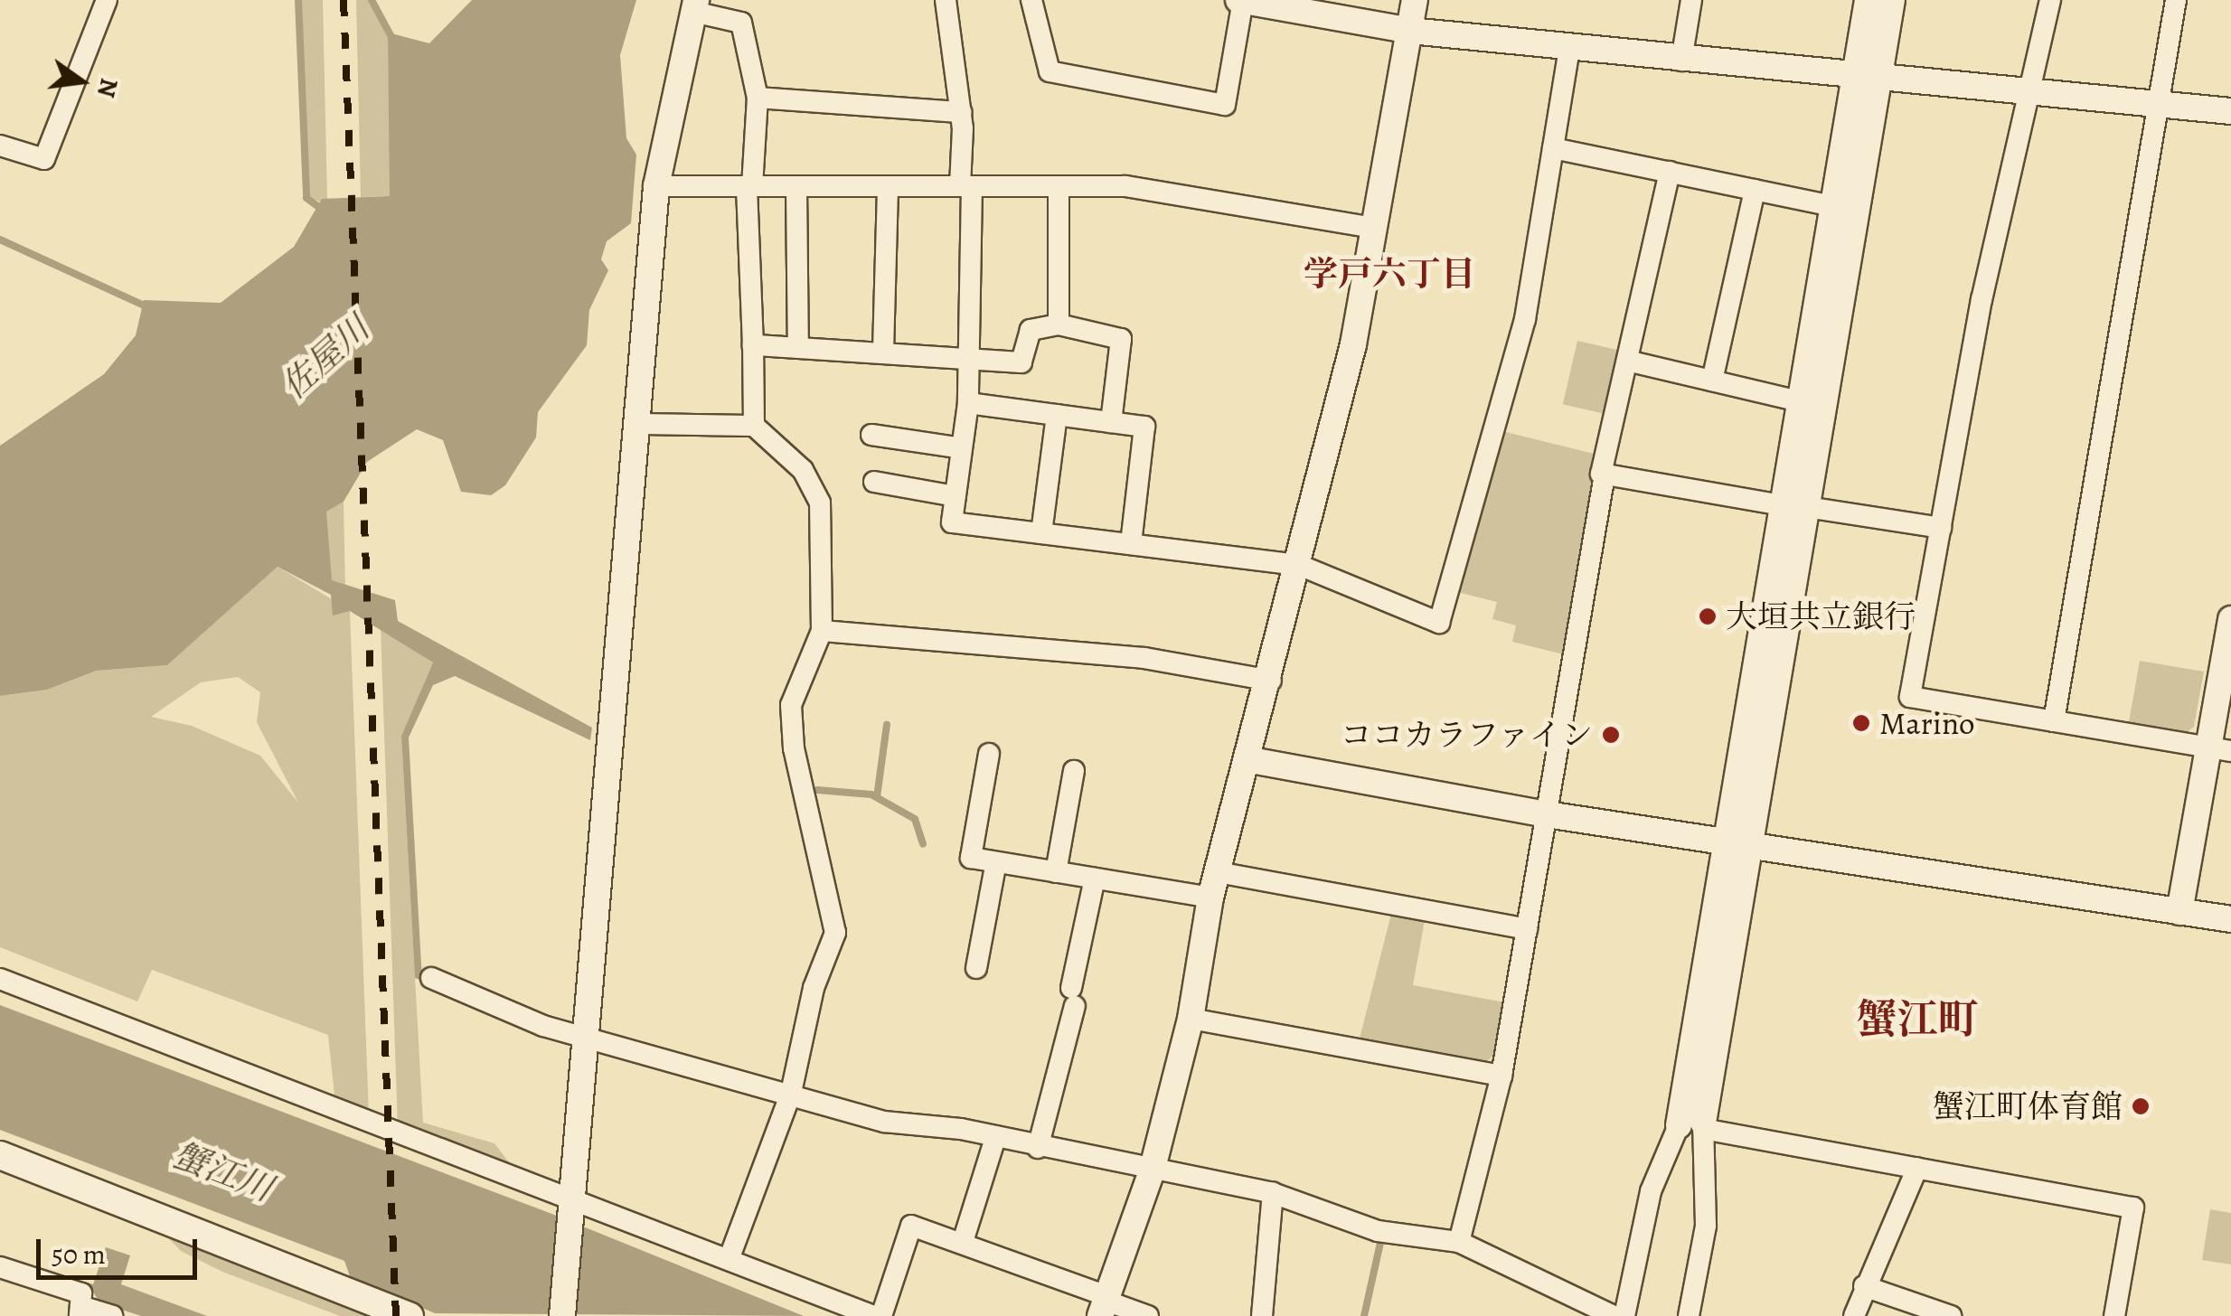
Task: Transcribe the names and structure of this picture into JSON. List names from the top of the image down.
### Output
{
  "districts": ["学戸六丁目", "蟹江町"],
  "water": ["佐屋川", "蟹江川"],
  "places": [
    "大垣共立銀行",
    "Marino",
    "ココカラファイン",
    "蟹江町体育館"
  ],
  "scale_bar": "50 m",
  "north": "right"
}
